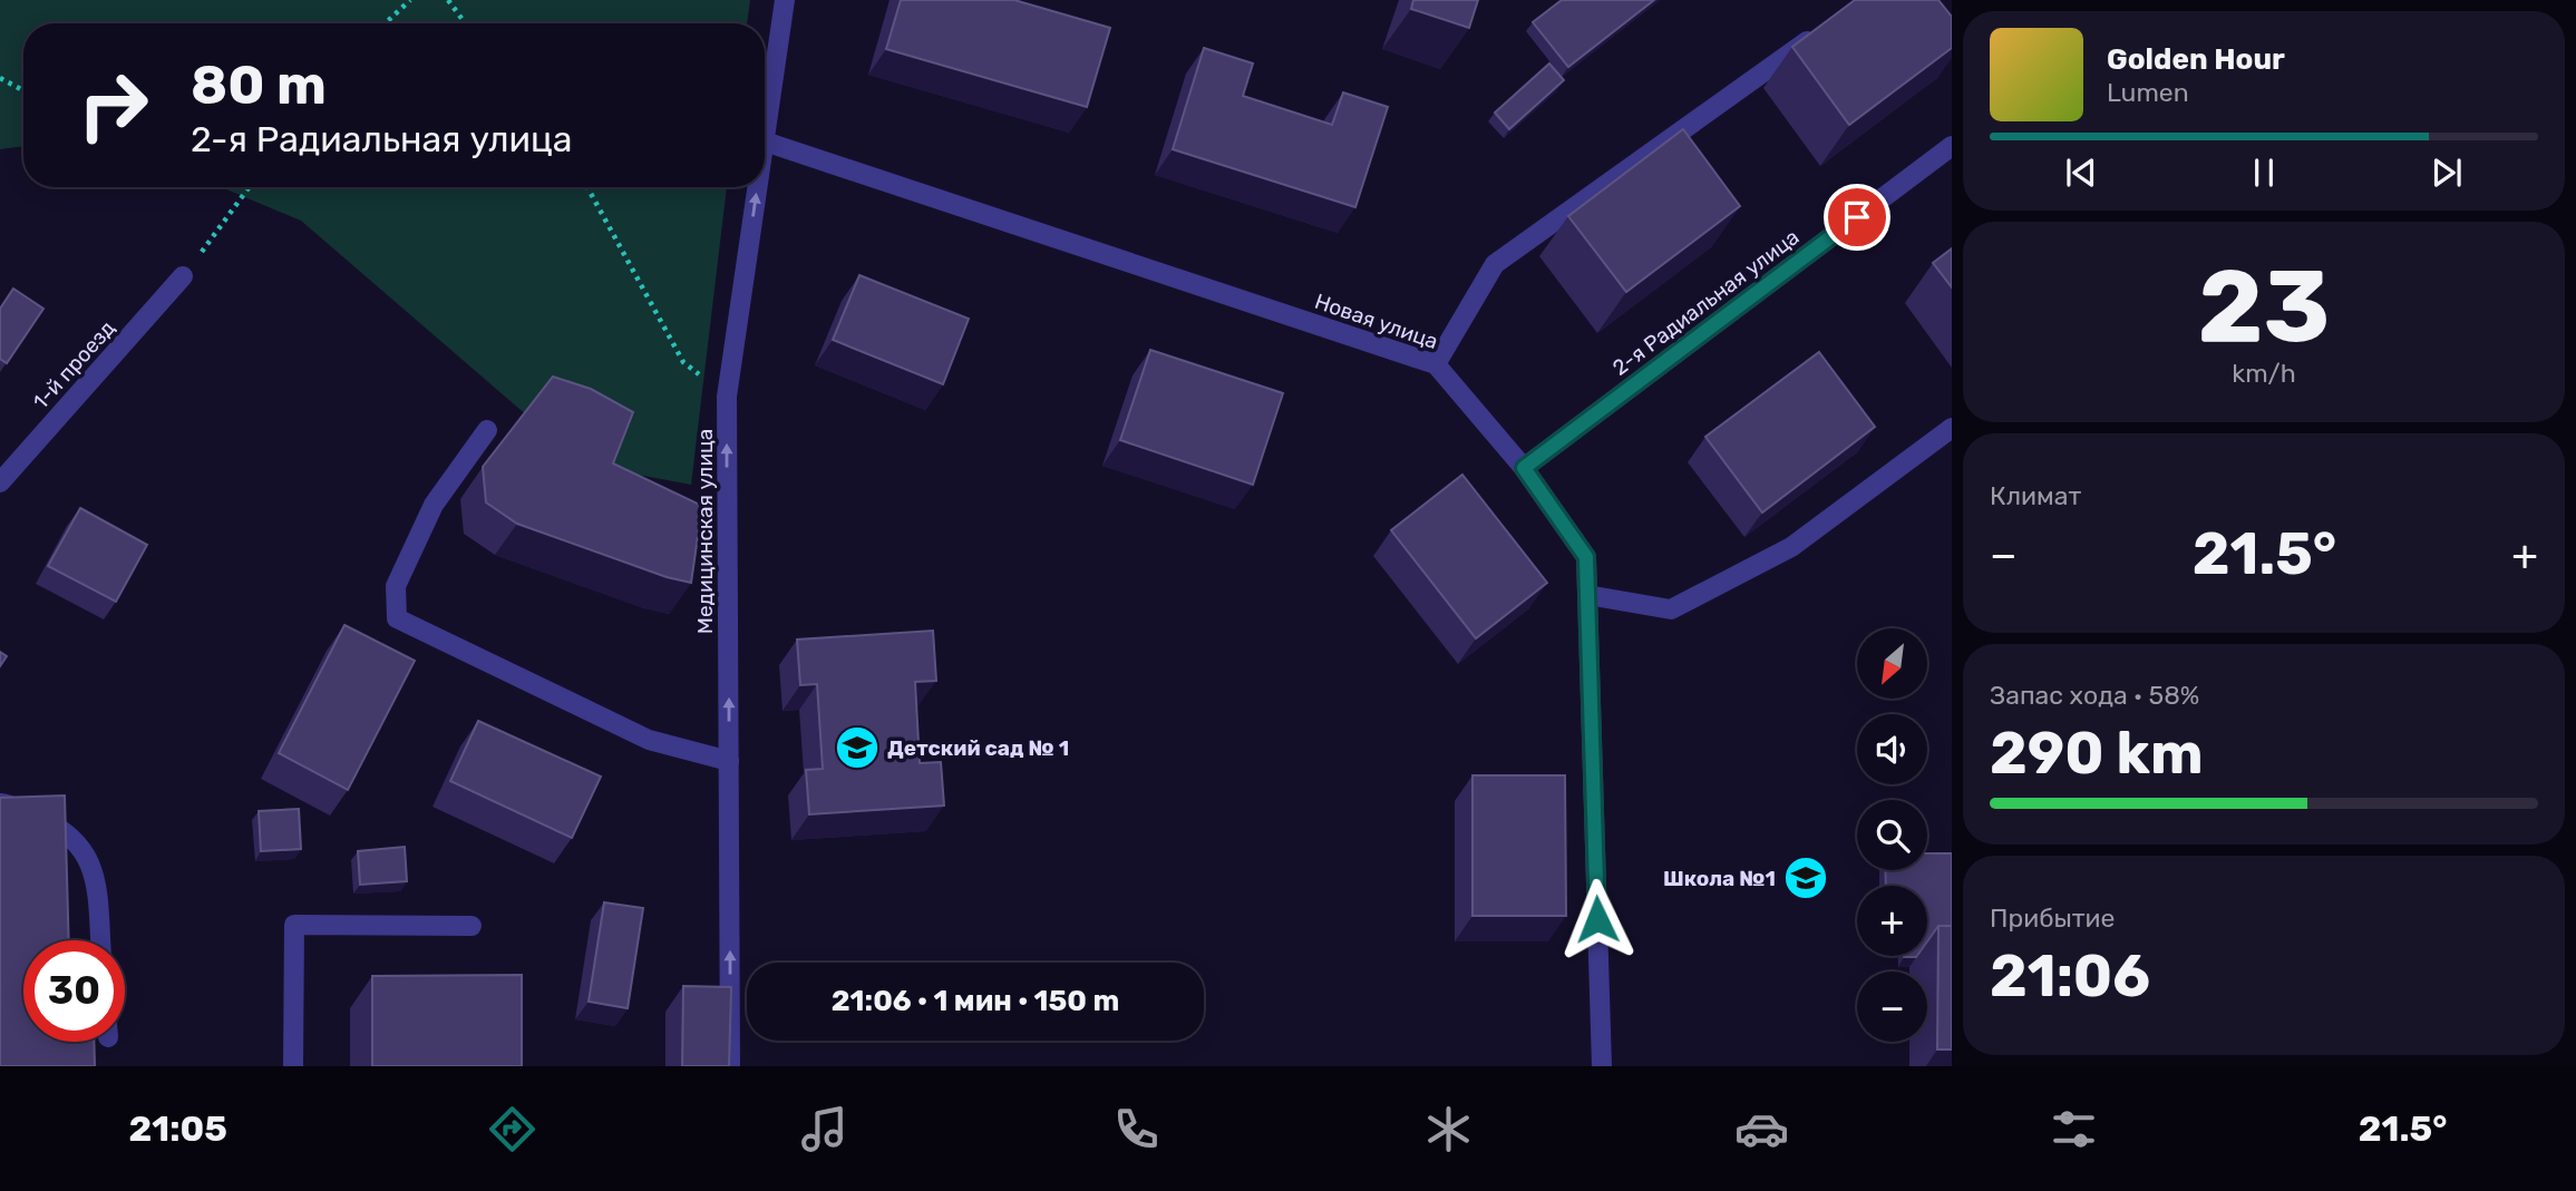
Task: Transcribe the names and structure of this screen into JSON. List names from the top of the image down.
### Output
{
  "streets": {
    "street": [
      "2-я Радиальная улица",
      "Новая улица",
      "1-й проезд",
      "Медицинская улица"
    ]
  },
  "crossings": [
    ["2-я Радиальная улица", "Новая улица"],
    ["Новая улица", "Медицинская улица"]
  ],
  "one_way": ["Медицинская улица"],
  "places": {
    "school or university": ["Детский сад № 1", "Школа №1"]
  },
  "north": "bottom left",
  "page": {
    "turn": ["80 m", "2-я Радиальная улица"],
    "song": ["Golden Hour", "Lumen"],
    "tile": [
      ["23", "km/h"],
      "Климат",
      ["Запас хода · 58%", "290 km"],
      ["Прибытие", "21:06"]
    ],
    "heat": ["−", "21.5°", "+"],
    "map_buttons": ["+", "−"],
    "limit": "30",
    "trip": "21:06 · 1 мин · 150 m",
    "tabs": ["21:05", "21.5°"]
  }
}
